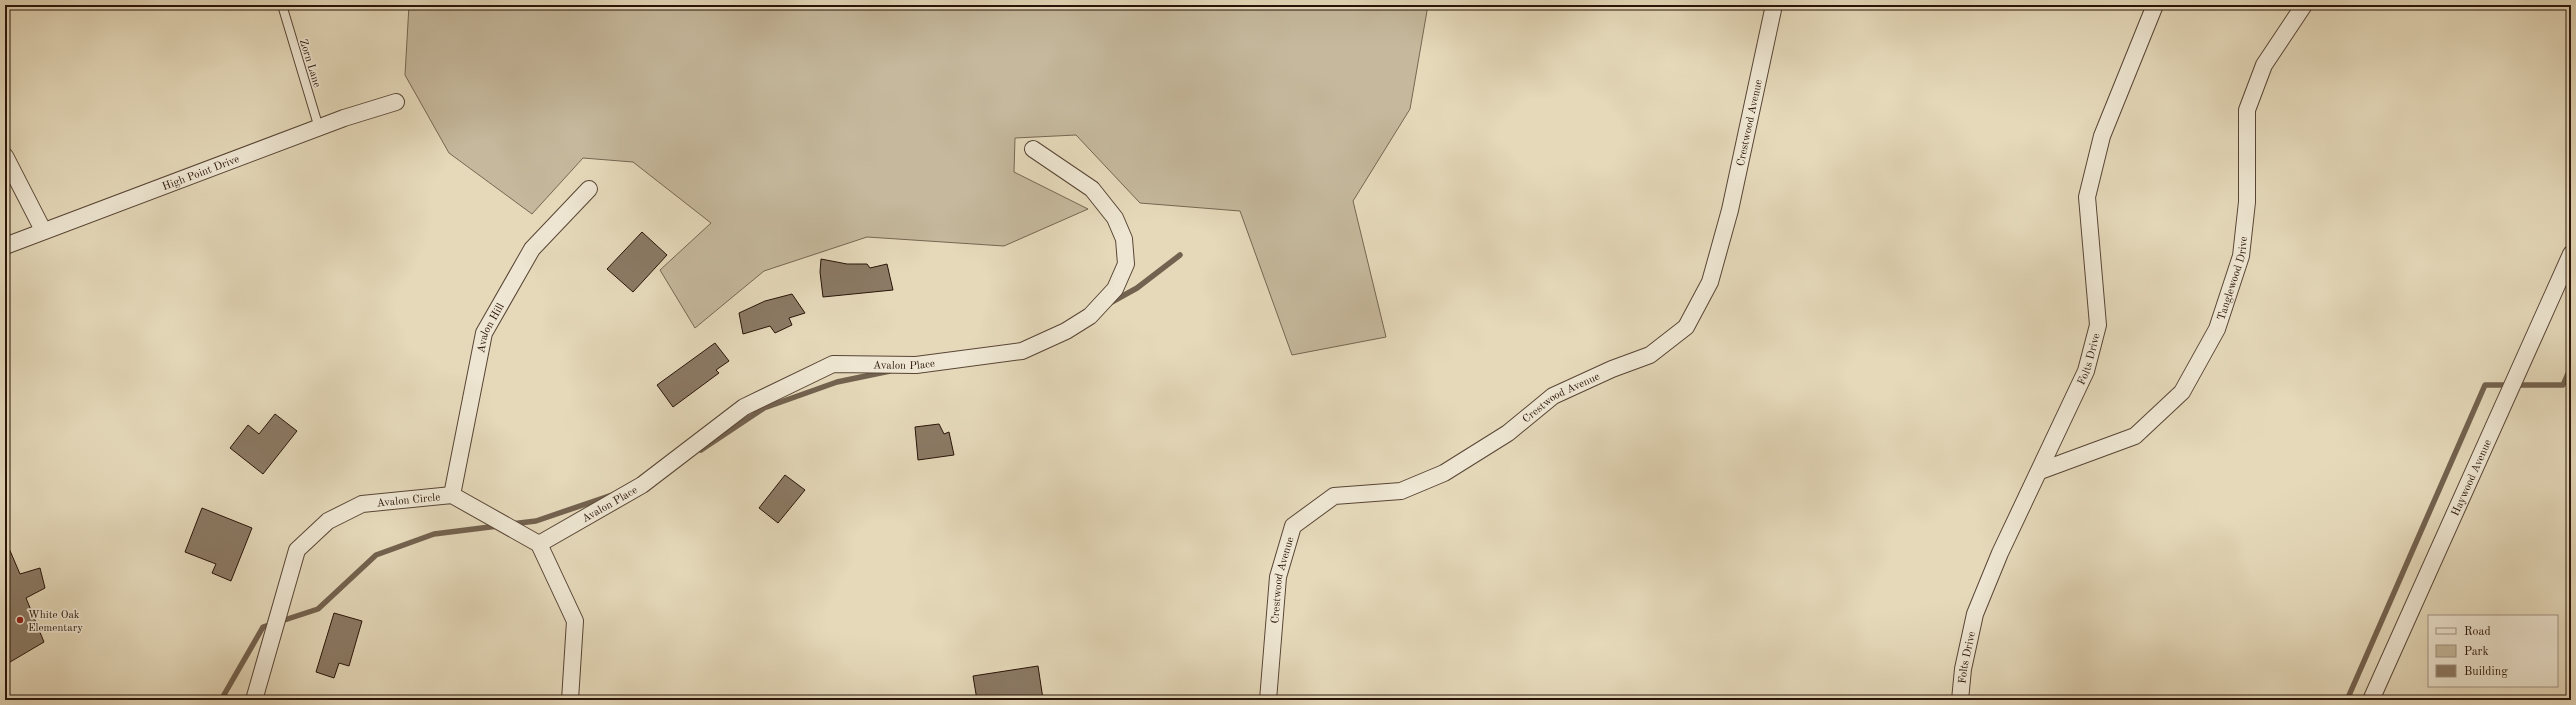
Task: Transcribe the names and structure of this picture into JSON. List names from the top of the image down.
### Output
{
  "streets": {
    "street": [
      "Crestwood Avenue",
      "High Point Drive",
      "Tanglewood Drive",
      "Avalon Hill",
      "Folts Drive",
      "Avalon Place",
      "Haywood Avenue",
      "Avalon Circle"
    ],
    "lane": ["Zorn Lane"]
  },
  "crossings": [
    ["Zorn Lane", "High Point Drive"],
    ["Tanglewood Drive", "Folts Drive"],
    ["Avalon Hill", "Avalon Circle"],
    ["Avalon Place", "Avalon Circle"]
  ],
  "places": ["White Oak Elementary"],
  "legend": ["Road", "Park", "Building"]
}
